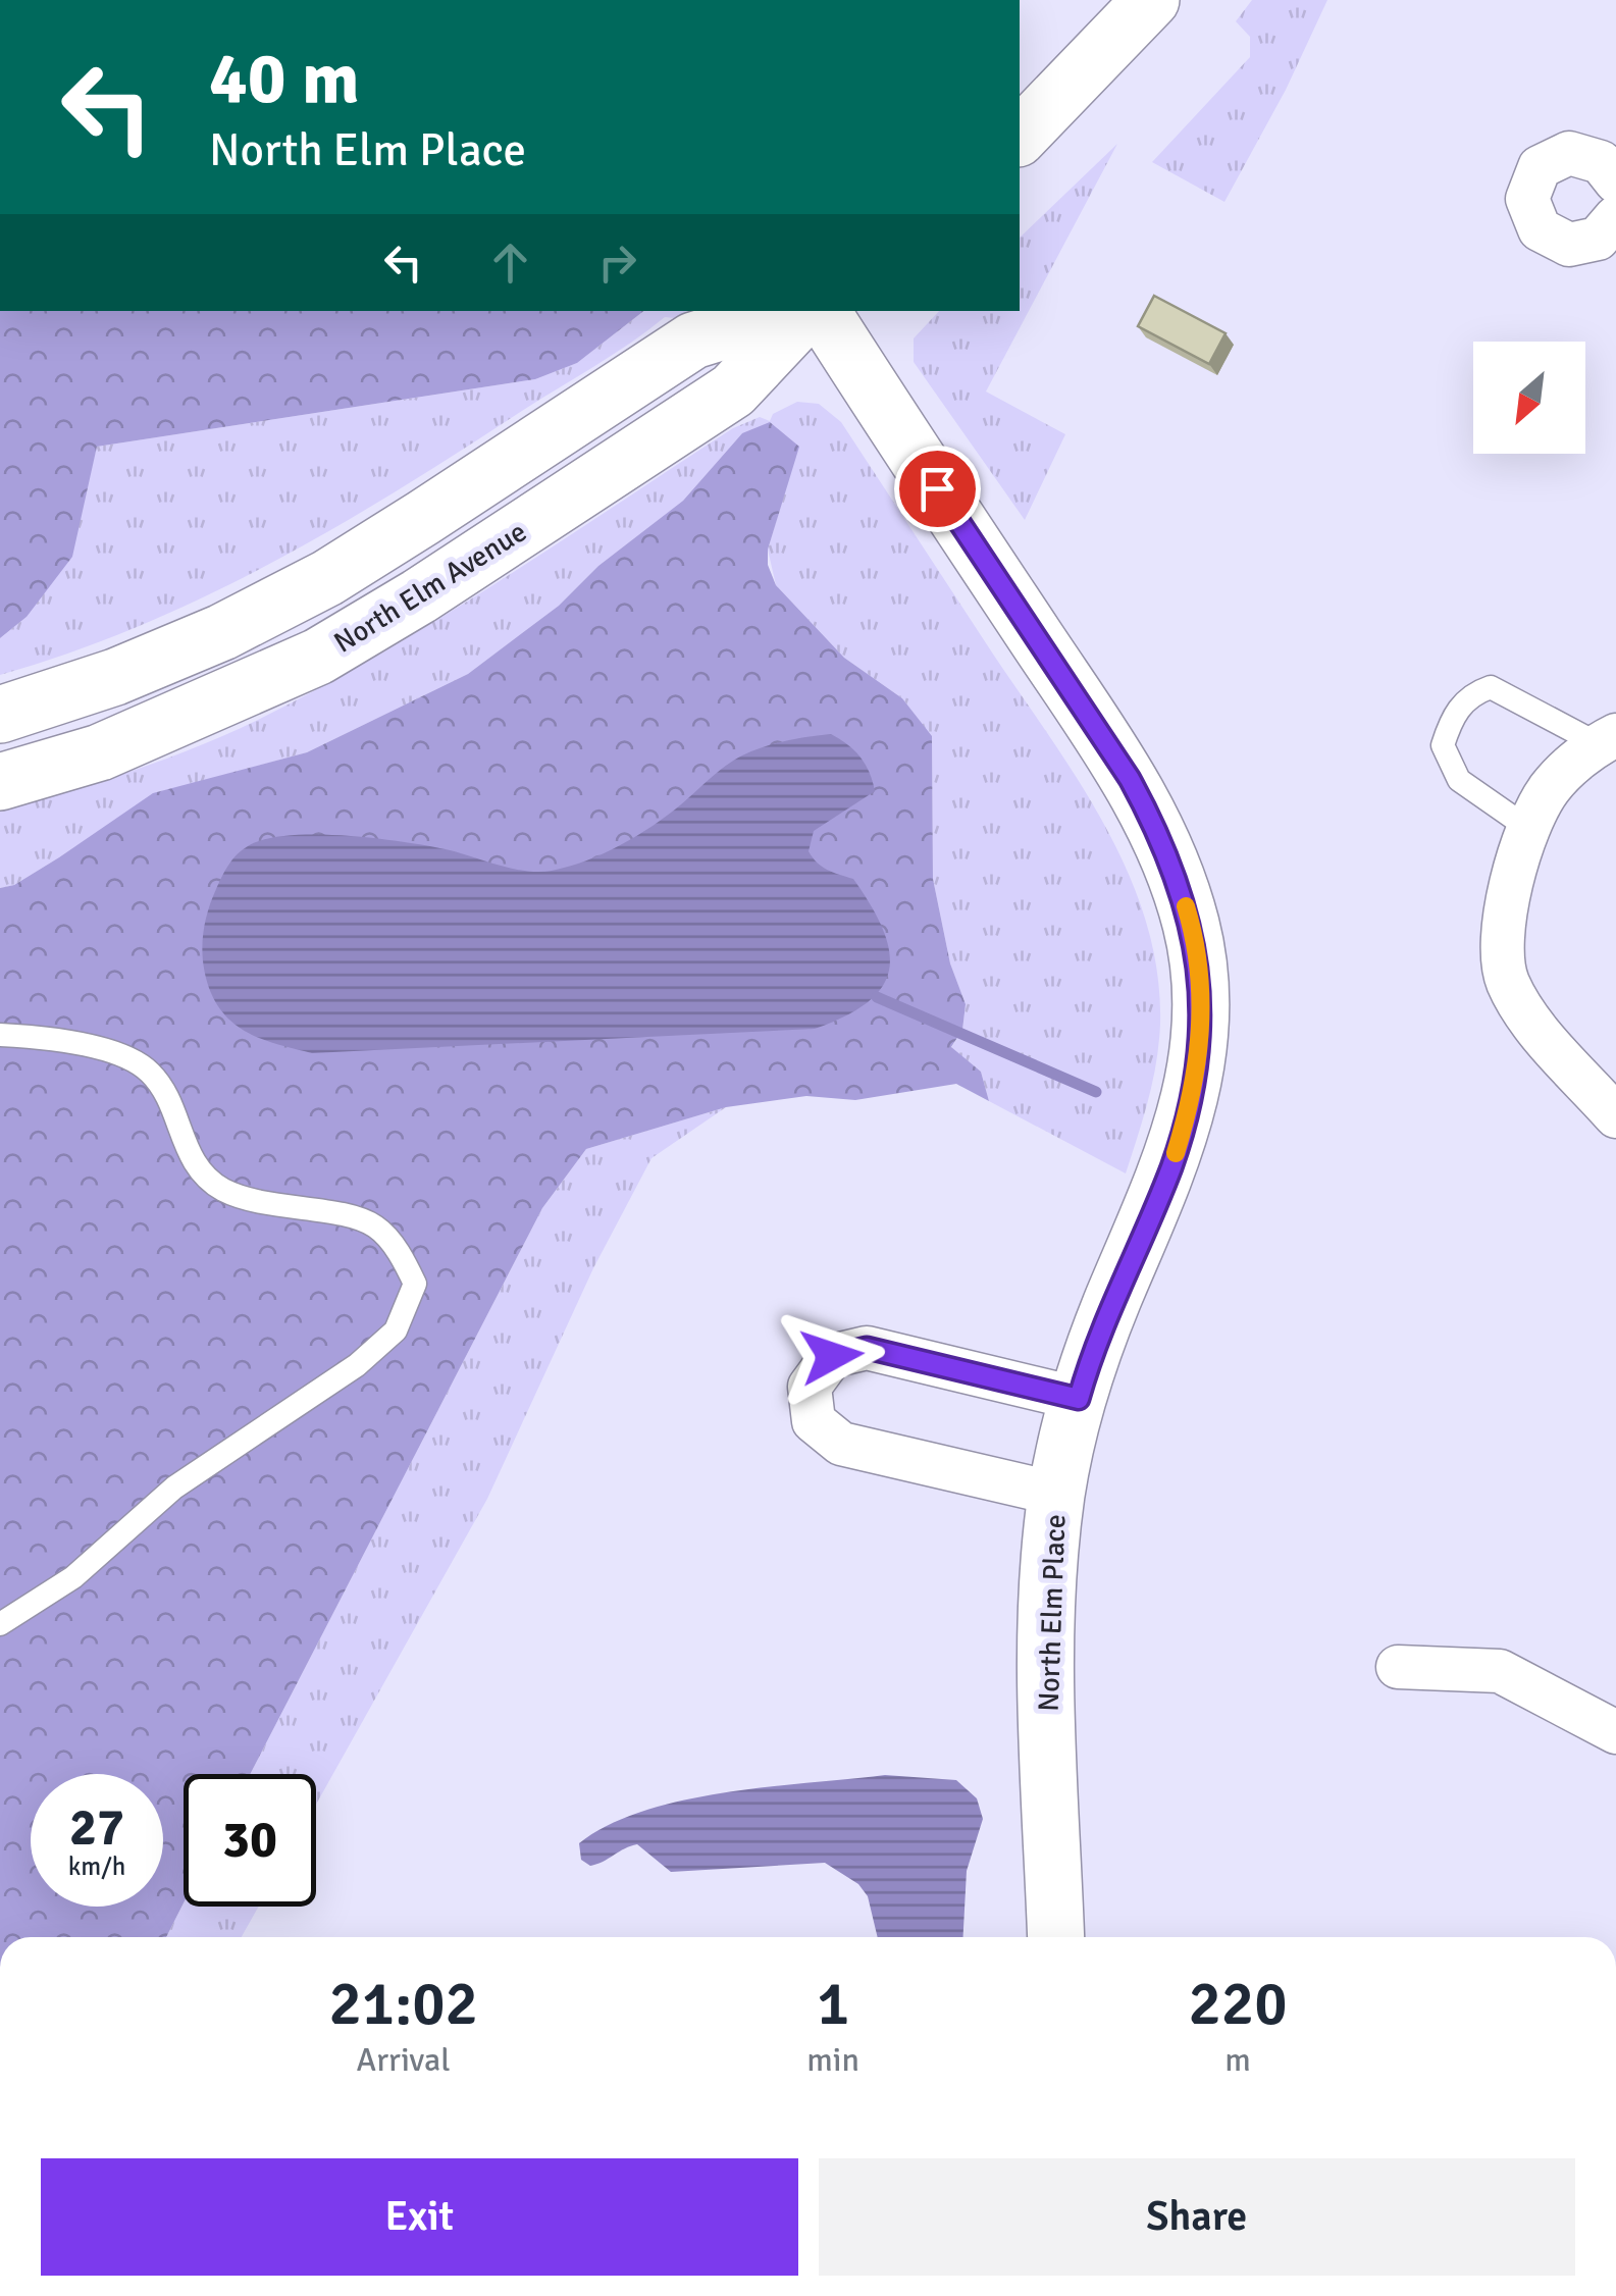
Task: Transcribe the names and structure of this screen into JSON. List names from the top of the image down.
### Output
{
  "streets": {
    "main road": ["North Elm Avenue", "North Elm Place"]
  },
  "north": "bottom left",
  "page": {
    "turn": ["40 m", "North Elm Place"],
    "speed": "27 km/h",
    "limit": "30",
    "eta": [
      "21:02",
      "Arrival",
      "1",
      "min",
      "220",
      "m"
    ],
    "buttons": ["Exit", "Share"]
  }
}
